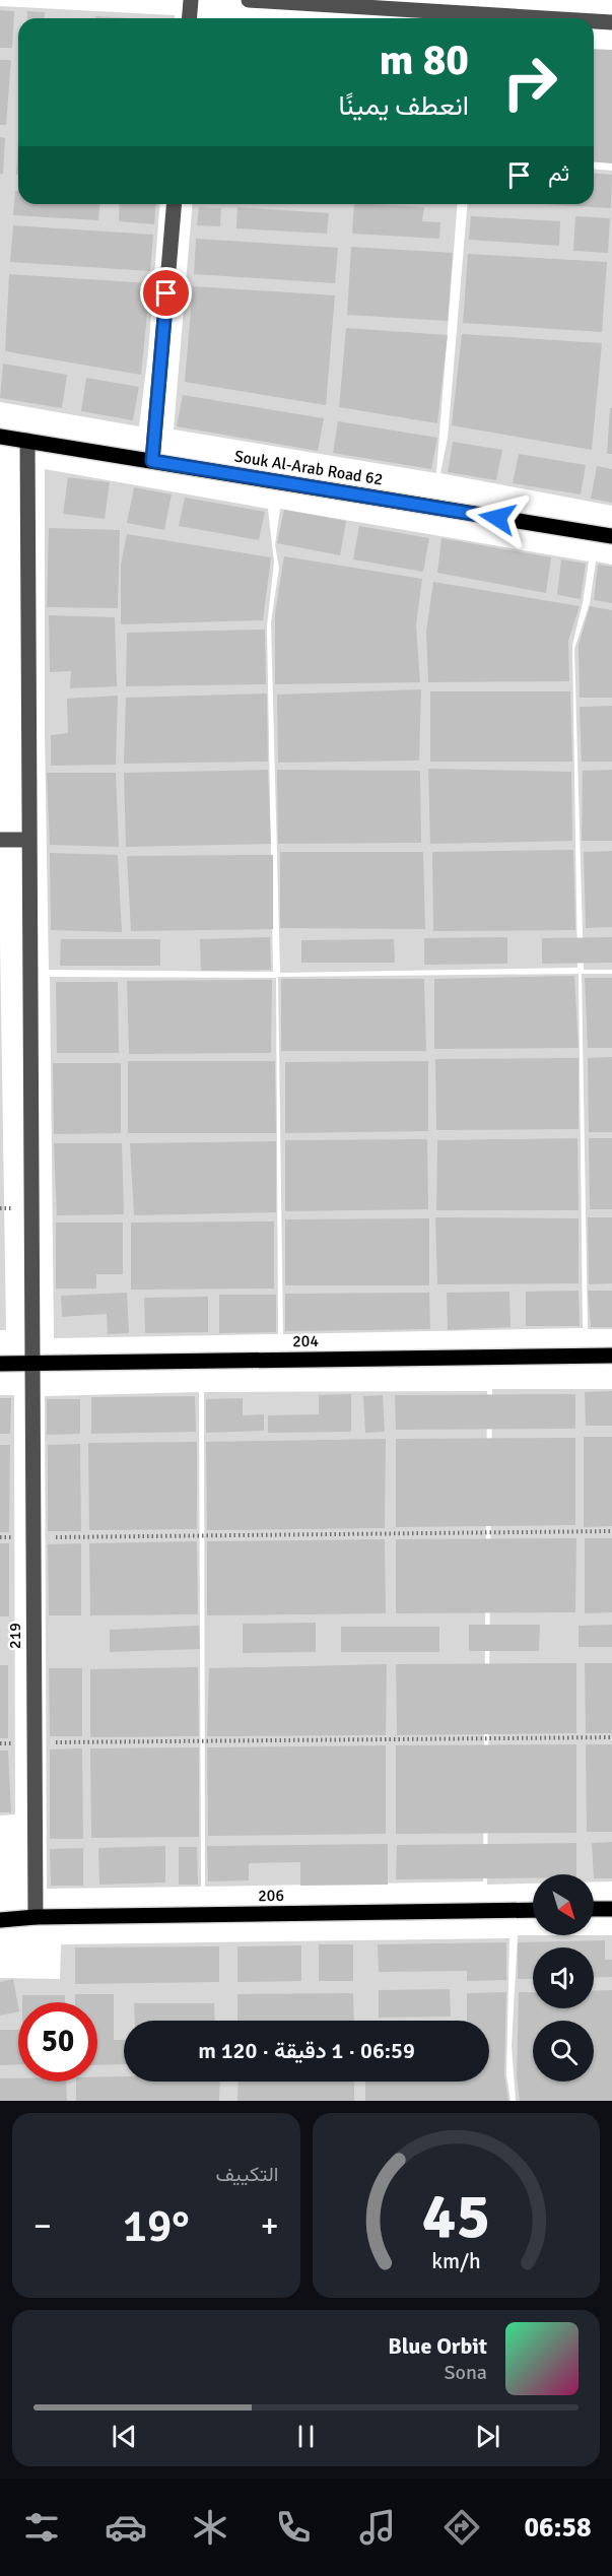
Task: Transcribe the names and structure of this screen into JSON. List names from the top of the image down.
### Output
{
  "streets": {
    "main road": ["Souk Al-Arab Road 62", "204", "206"],
    "street": ["219"]
  },
  "crossings": [
    ["Souk Al-Arab Road 62", "219"],
    ["204", "219"],
    ["219", "206"]
  ],
  "north": "bottom right",
  "page": {
    "turn": ["80 m", "انعطف يمينًا"],
    "then": "ثم",
    "limit": "50",
    "trip": "06:59 · 1 دقيقة · 120 m",
    "tile": "التكييف",
    "heat": ["−", "19°", "+"],
    "song": ["Blue Orbit", "Sona"],
    "tabs": "06:58",
    "gauge": ["45", "km/h"]
  }
}
